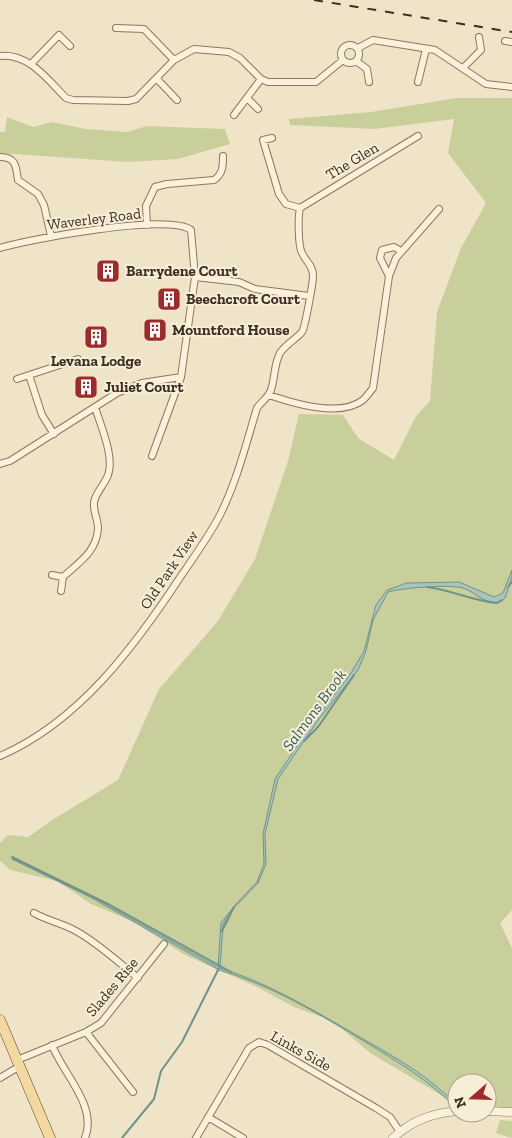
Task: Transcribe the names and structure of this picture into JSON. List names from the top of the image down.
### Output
{
  "streets": {
    "street": [
      "The Glen",
      "Waverley Road",
      "Old Park View",
      "Slades Rise",
      "Links Side"
    ]
  },
  "water": ["Salmons Brook"],
  "places": {
    "building": [
      "Barrydene Court",
      "Beechcroft Court",
      "Mountford House",
      "Levana Lodge",
      "Juliet Court"
    ]
  },
  "north": "left"
}
